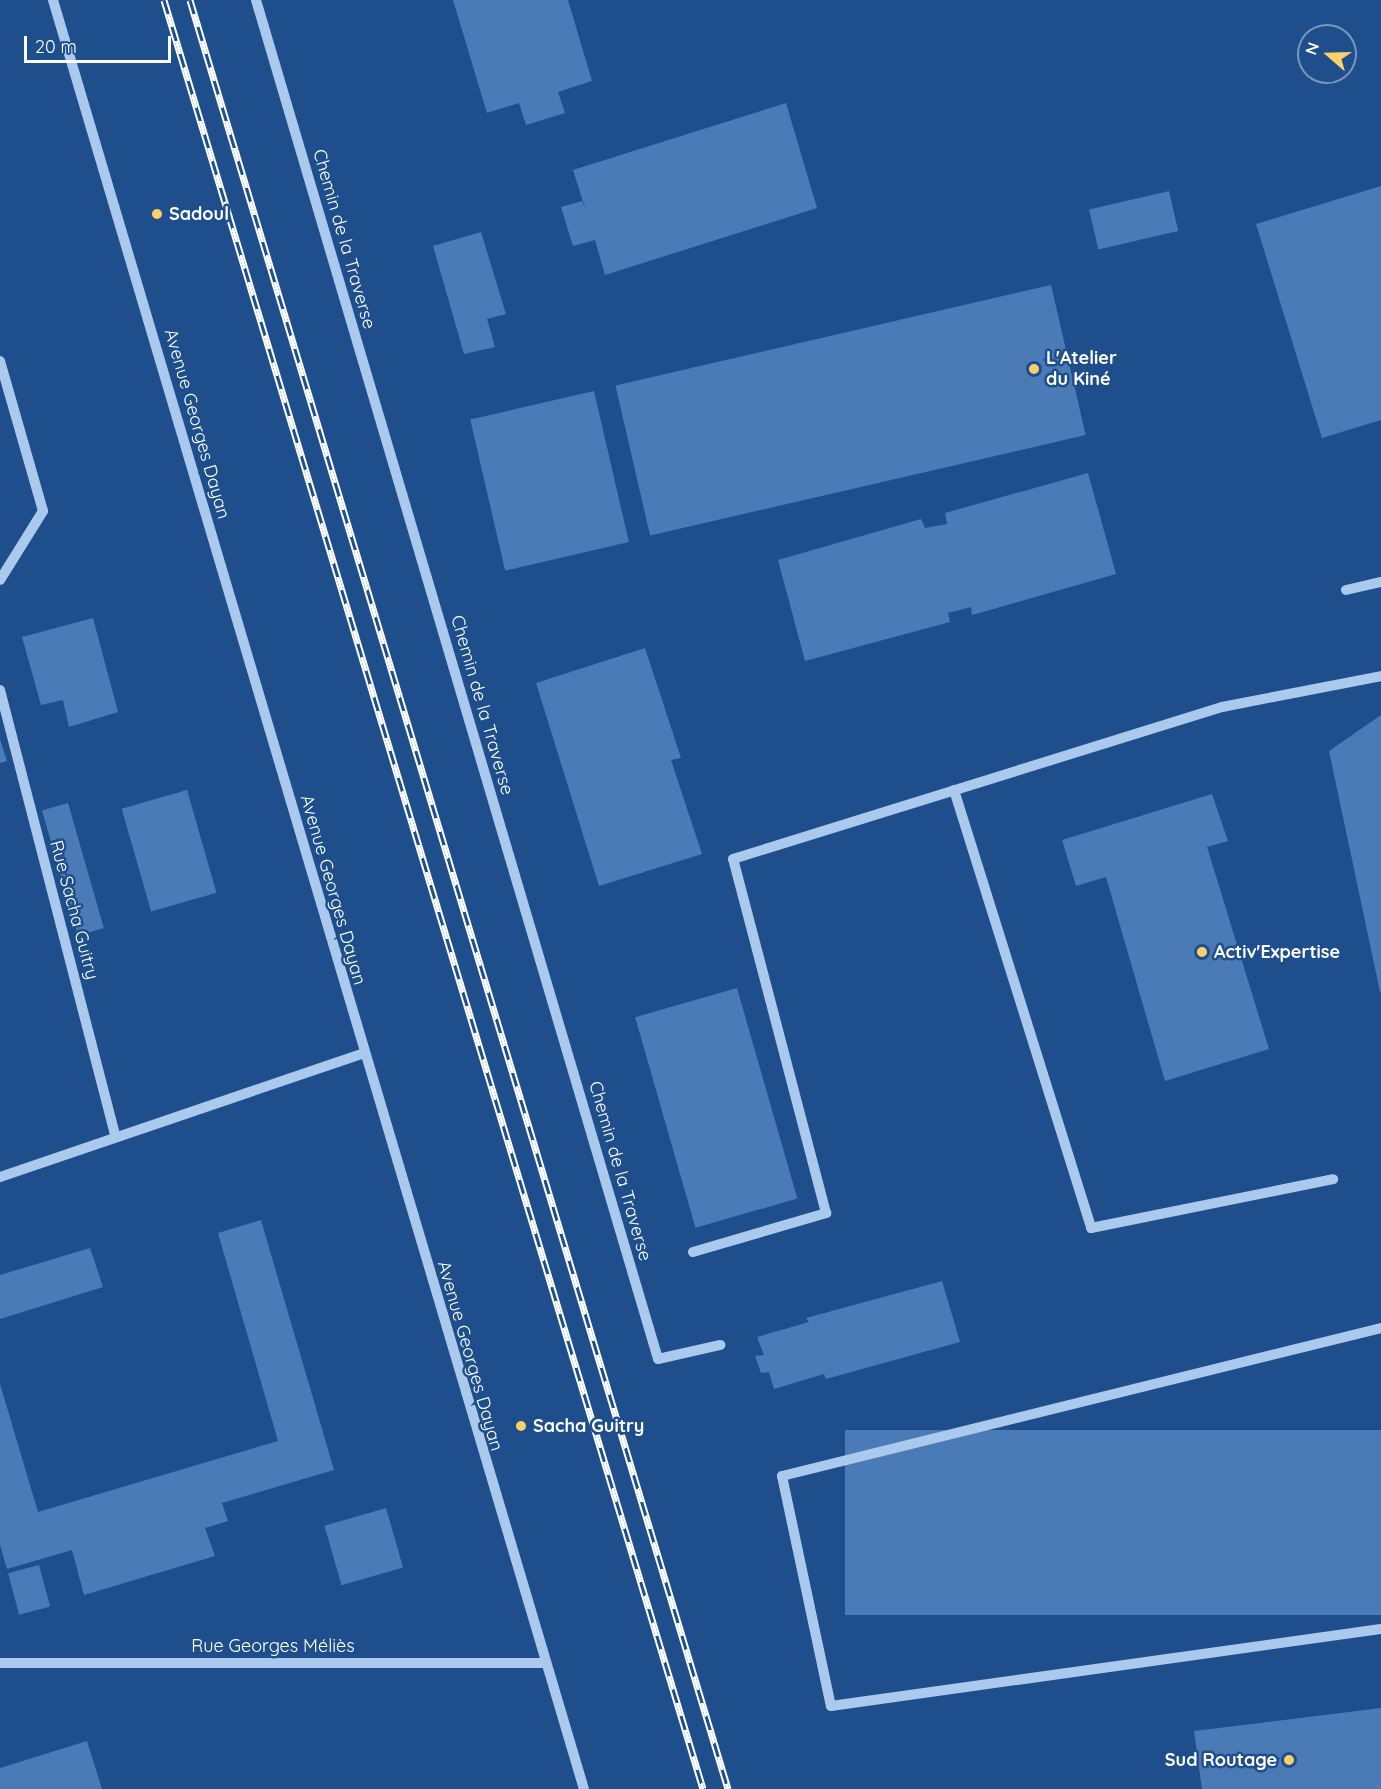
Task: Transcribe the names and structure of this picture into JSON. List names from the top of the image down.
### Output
{
  "streets": {
    "street": [
      "Chemin de la Traverse",
      "Avenue Georges Dayan",
      "Rue Sacha Guitry",
      "Rue Georges Méliès"
    ]
  },
  "crossings": [
    ["Avenue Georges Dayan", "Rue Georges Méliès"]
  ],
  "places": [
    "Sadoul",
    "L'Atelier du Kiné",
    "Activ'Expertise",
    "Sacha Guitry",
    "Sud Routage"
  ],
  "scale_bar": "20 m",
  "north": "left"
}
